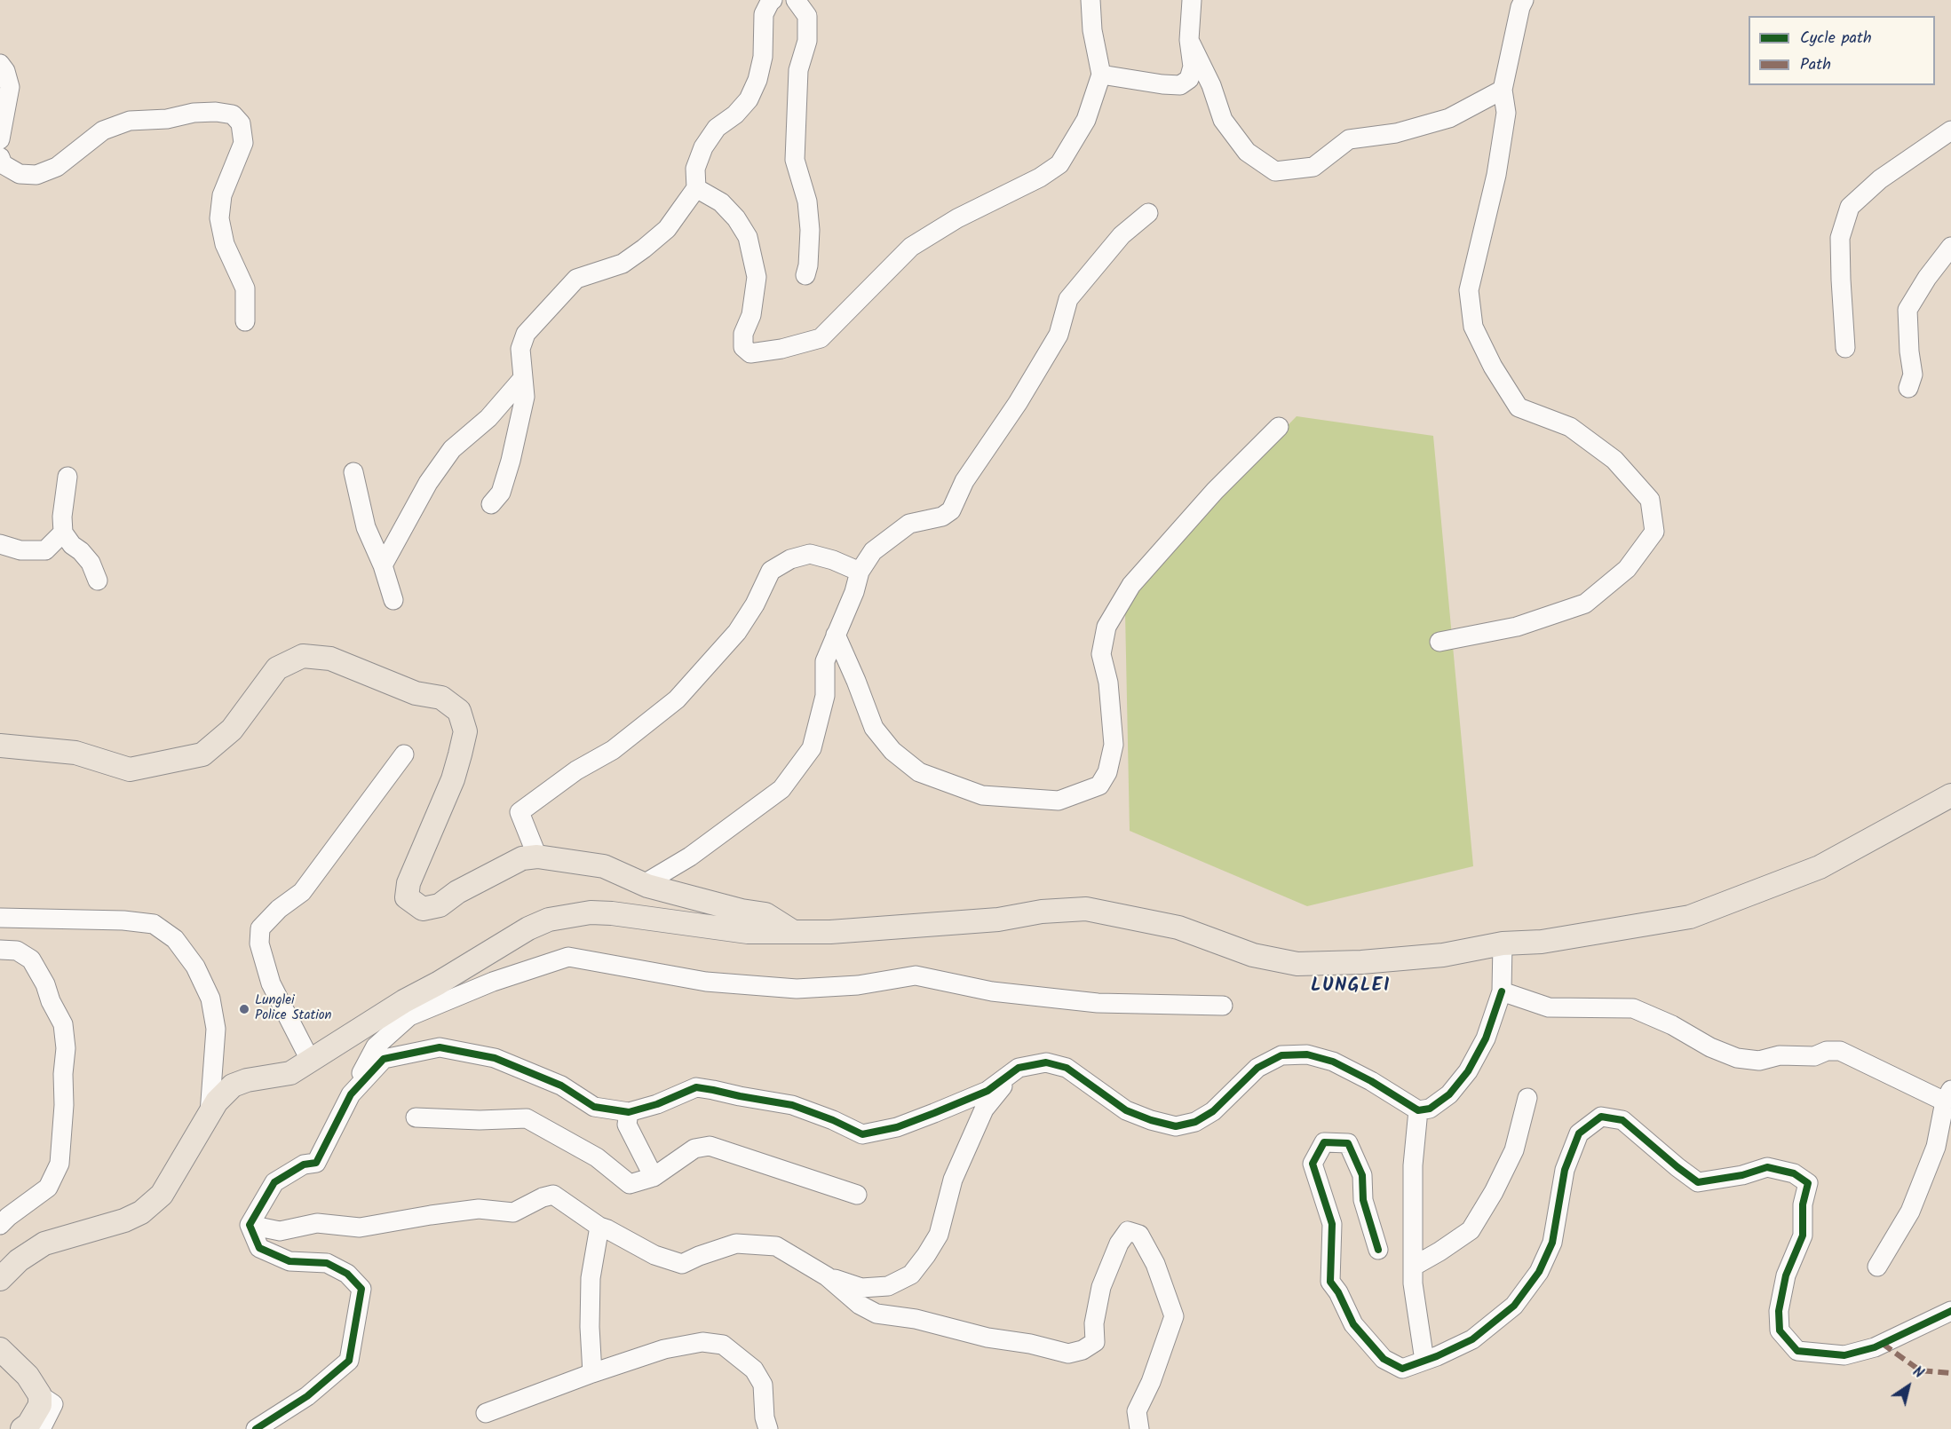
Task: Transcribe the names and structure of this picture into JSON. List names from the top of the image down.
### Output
{
  "districts": ["LUNGLEI"],
  "places": ["Lunglei Police Station"],
  "legend": ["Cycle path", "Path"],
  "north": "top right"
}
